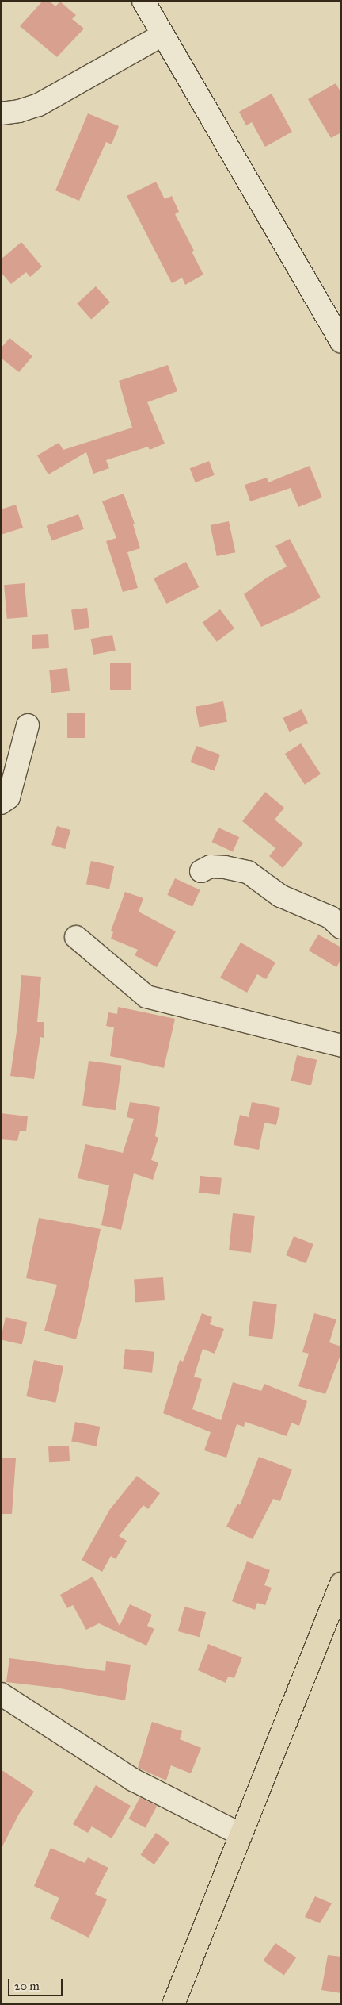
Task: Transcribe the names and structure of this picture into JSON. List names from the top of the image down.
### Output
{
  "scale_bar": "20 m"
}
